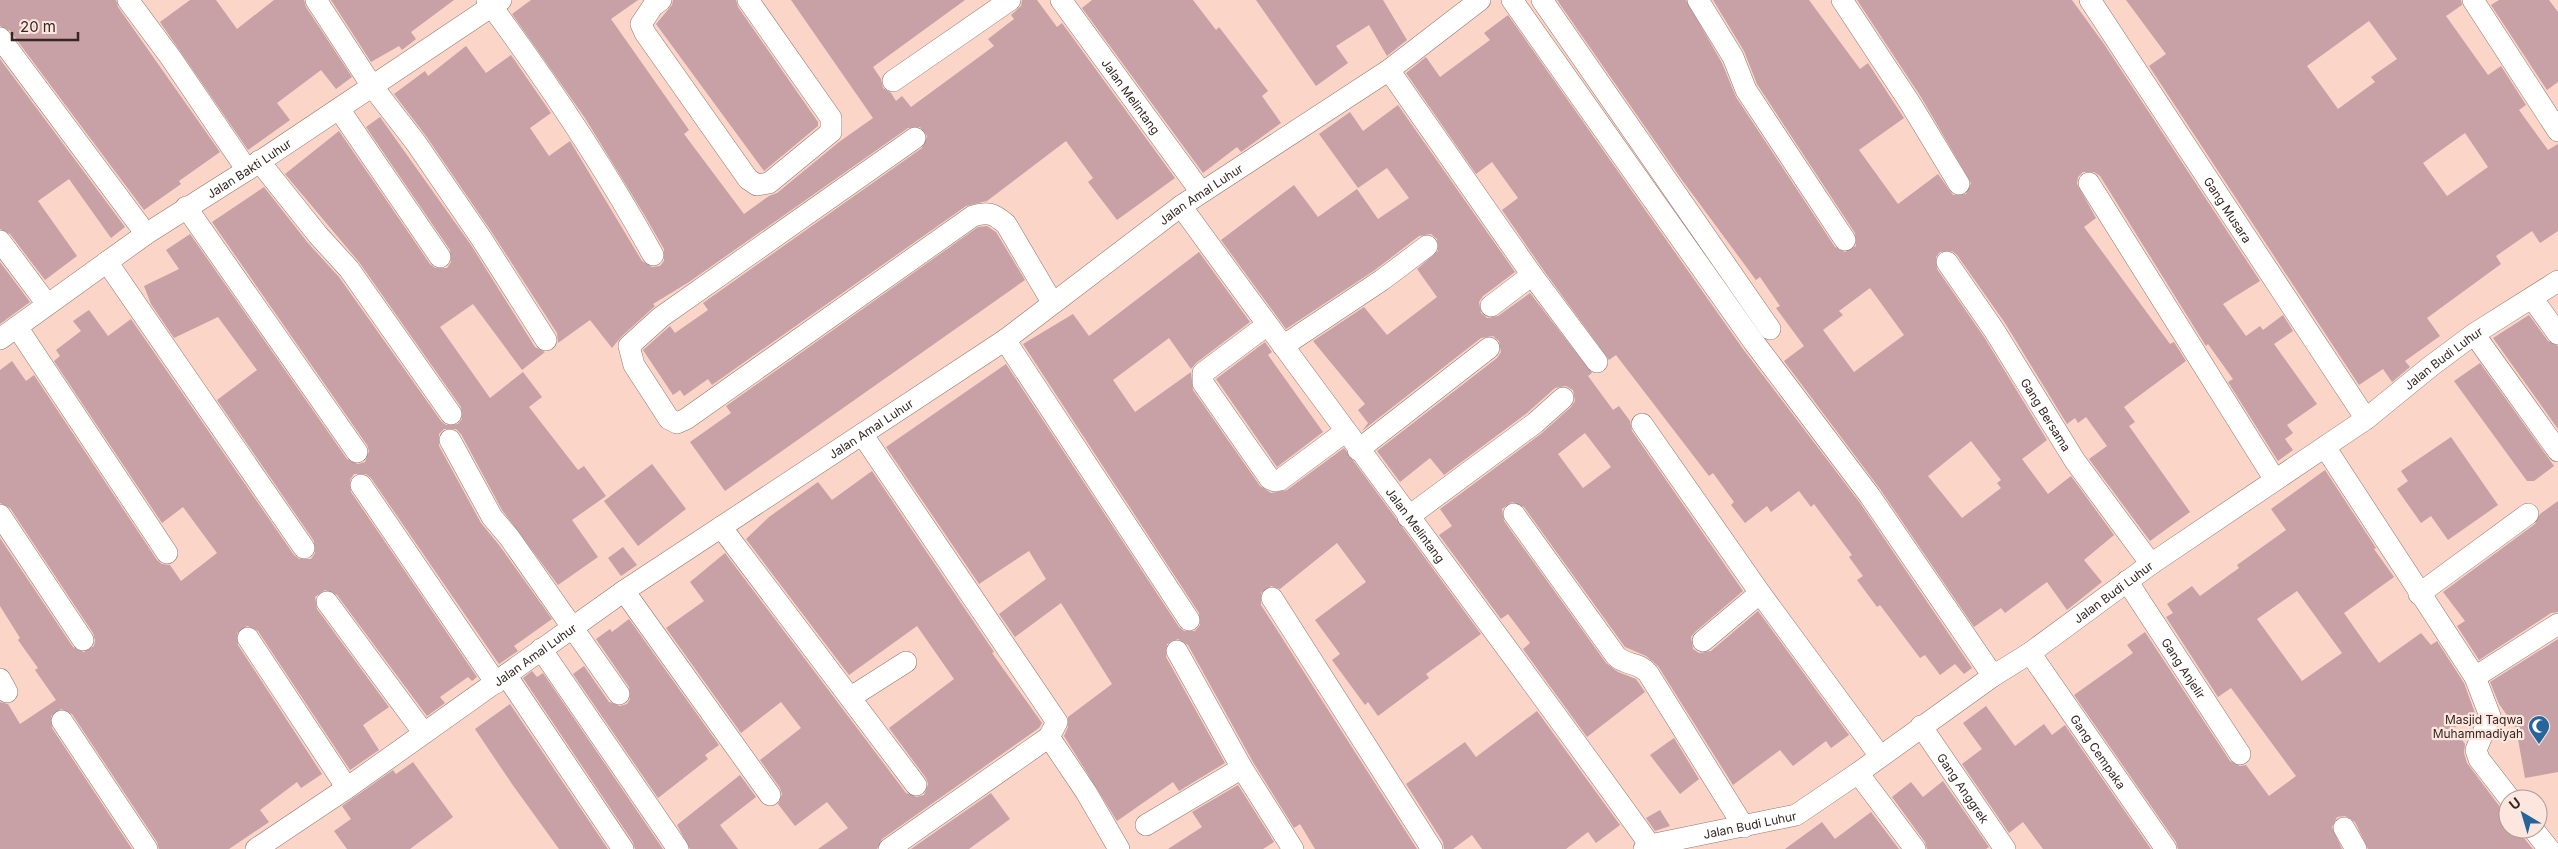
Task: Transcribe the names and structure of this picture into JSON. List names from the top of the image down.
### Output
{
  "streets": {
    "street": [
      "Jalan Melintang",
      "Jalan Bakti Luhur",
      "Jalan Amal Luhur",
      "Gang Musara",
      "Jalan Budi Luhur",
      "Gang Bersama",
      "Gang Anjelir",
      "Gang Cempaka",
      "Gang Anggrek"
    ]
  },
  "crossings": [
    ["Jalan Melintang", "Jalan Amal Luhur"],
    ["Jalan Melintang", "Jalan Budi Luhur"],
    ["Gang Musara", "Jalan Budi Luhur"],
    ["Jalan Budi Luhur", "Gang Bersama"],
    ["Jalan Budi Luhur", "Gang Anjelir"],
    ["Jalan Budi Luhur", "Gang Cempaka"],
    ["Jalan Budi Luhur", "Gang Anggrek"]
  ],
  "places": {
    "mosque": ["Masjid Taqwa Muhammadiyah"]
  },
  "scale_bar": "20 m",
  "north": "top left"
}
